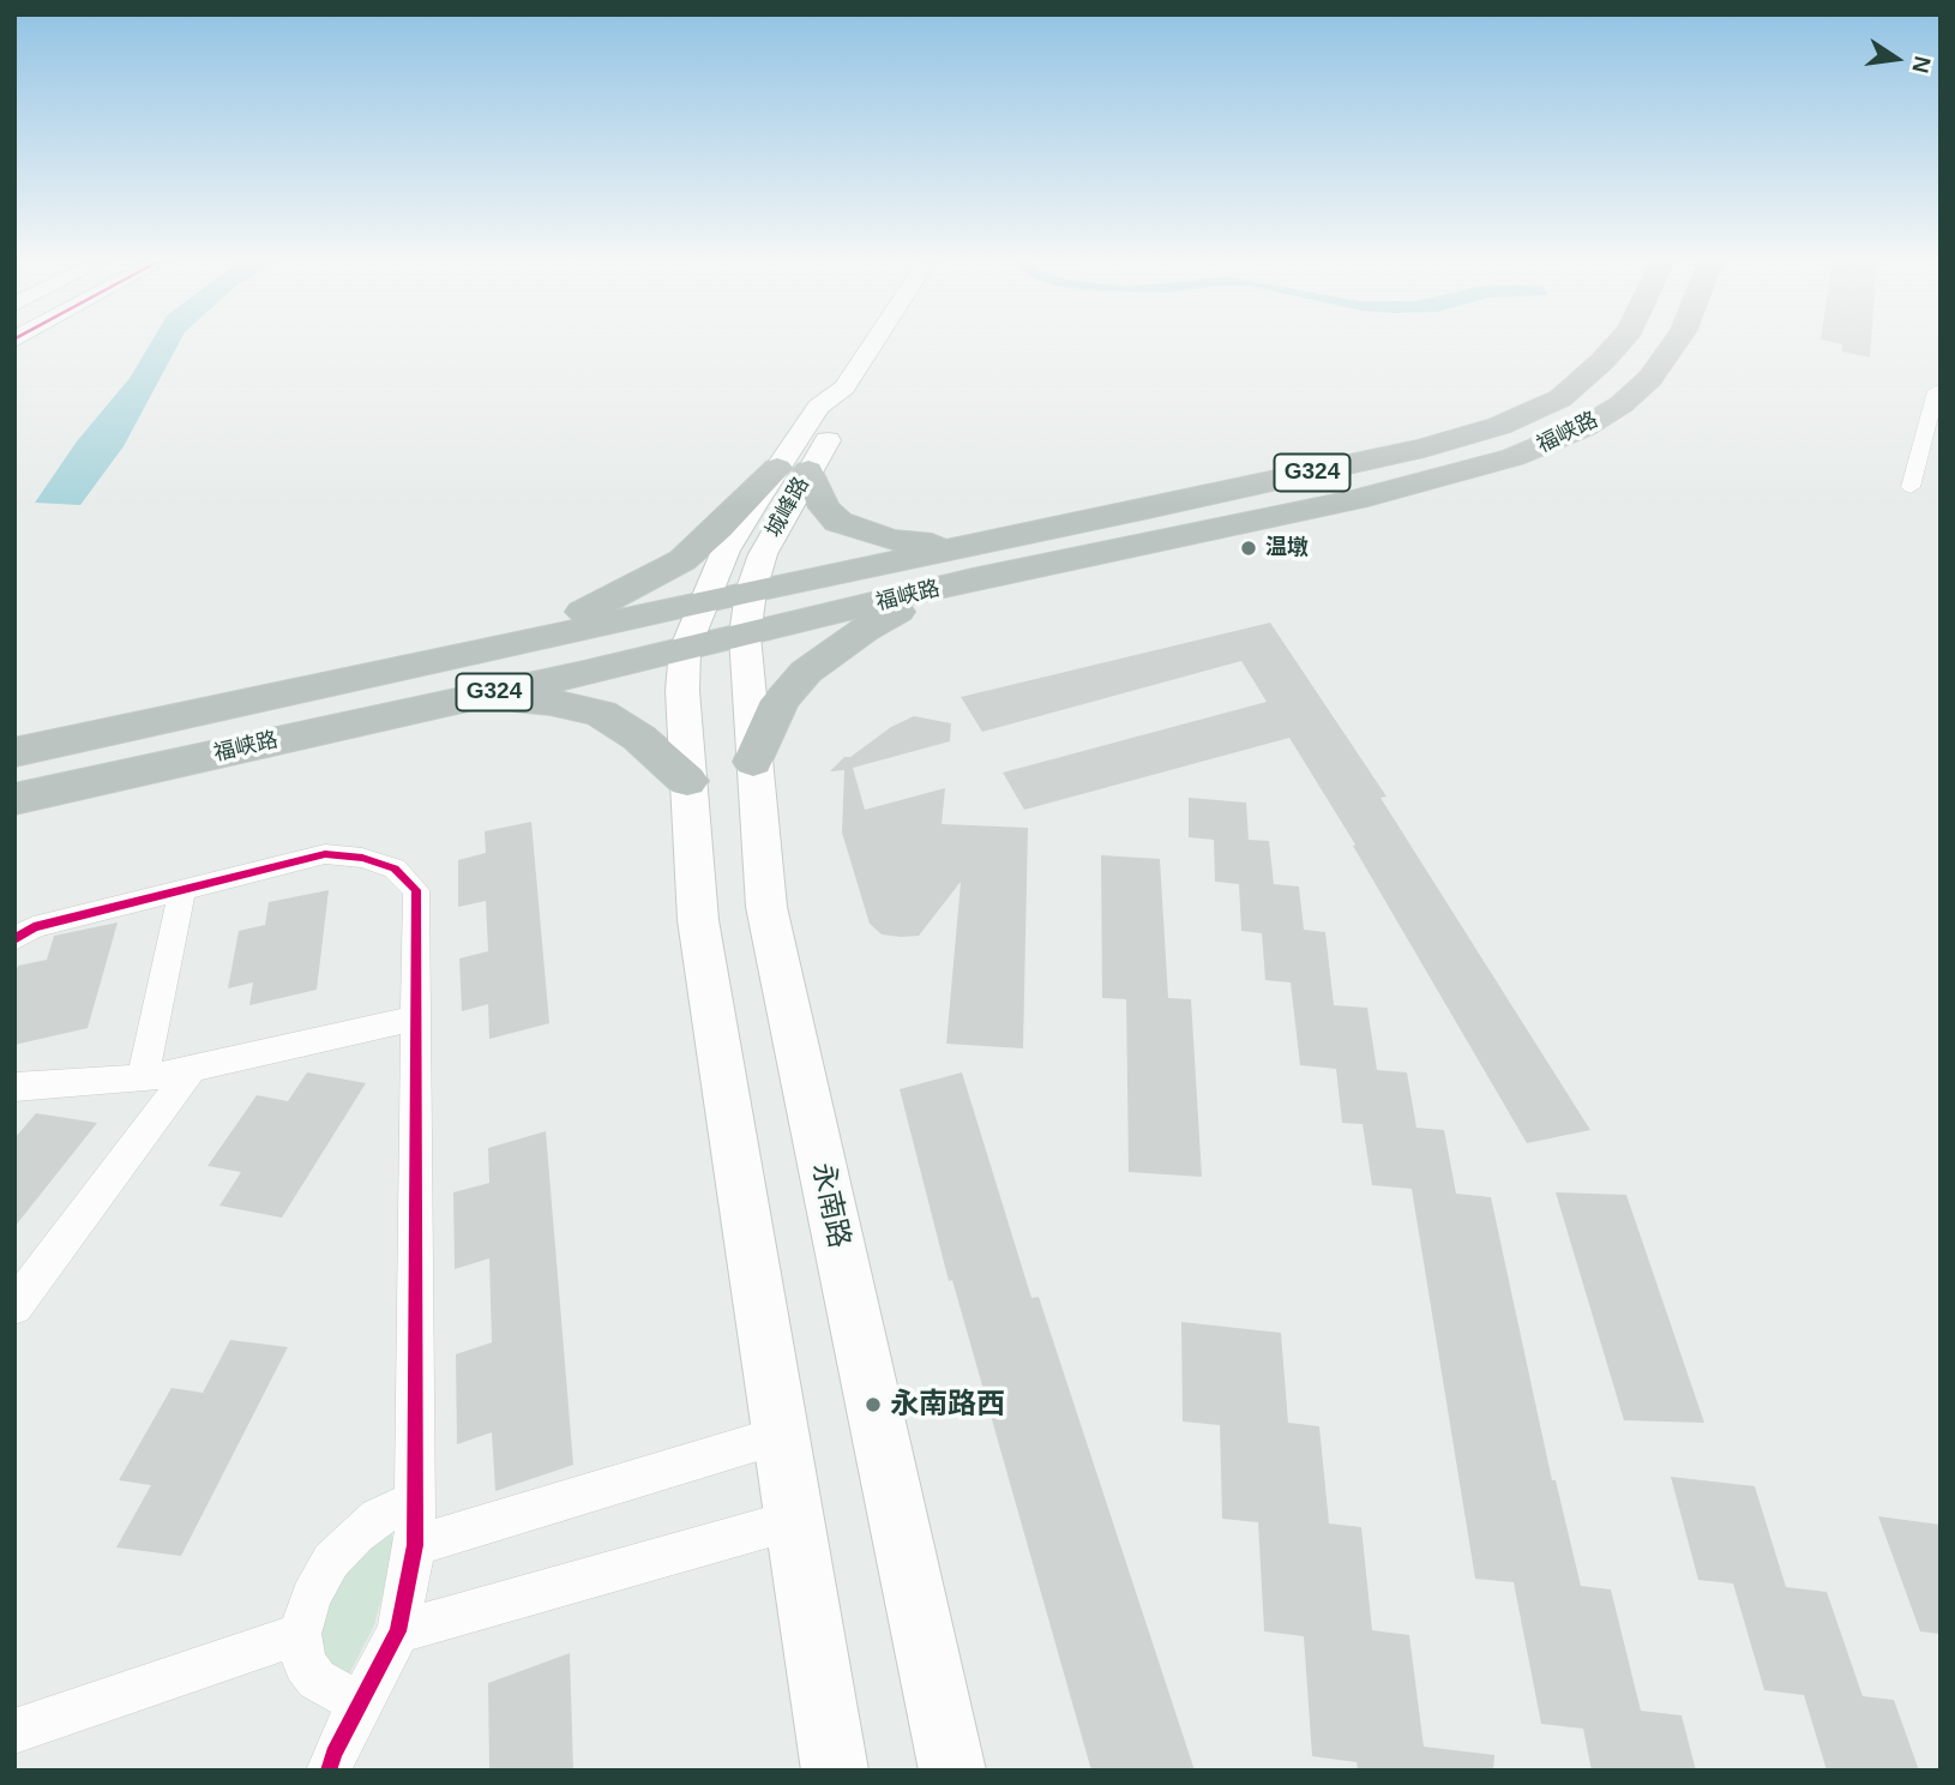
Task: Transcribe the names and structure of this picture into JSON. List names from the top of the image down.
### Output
{
  "streets": {
    "highway": ["福峡路", "G324"],
    "main road": ["城峰路", "永南路"]
  },
  "crossings": [
    ["福峡路", "城峰路"],
    ["福峡路", "永南路"],
    ["城峰路", "永南路"]
  ],
  "places": ["温墩", "永南路西"],
  "north": "right"
}
